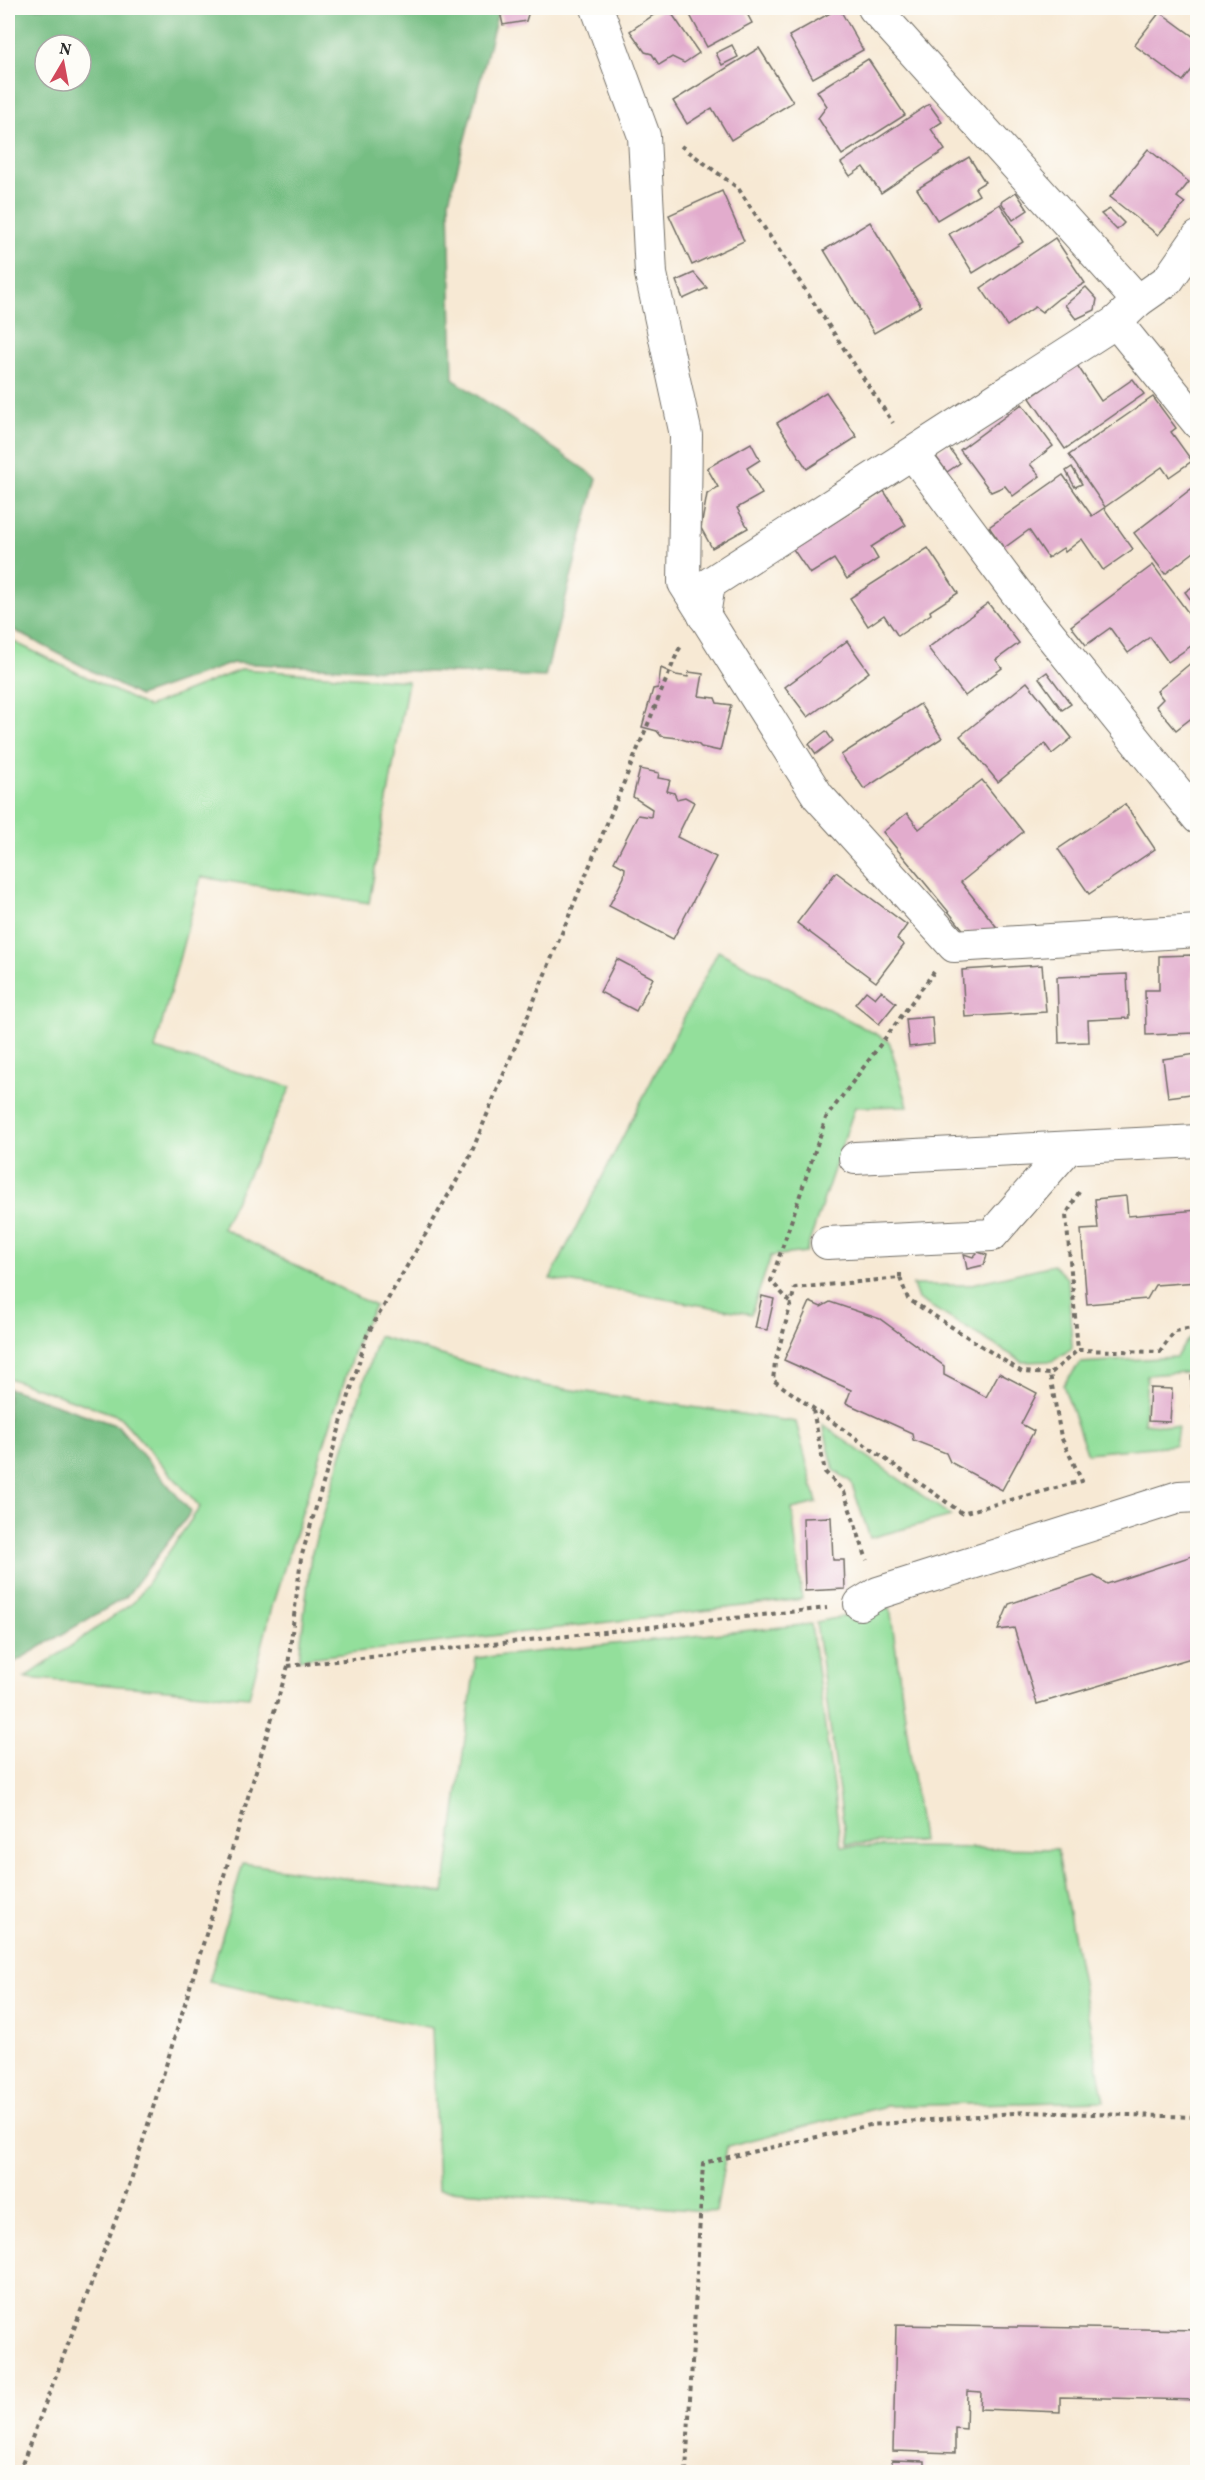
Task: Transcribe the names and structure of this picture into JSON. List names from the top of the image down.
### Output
{
  "north": "top"
}
